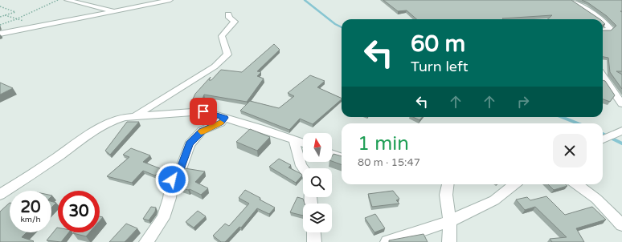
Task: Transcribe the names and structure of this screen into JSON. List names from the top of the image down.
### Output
{
  "north": "top",
  "page": {
    "turn": ["60 m", "Turn left"],
    "heading": ["1 min", "80 m · 15:47"],
    "speed": "20 km/h",
    "limit": "30"
  }
}
